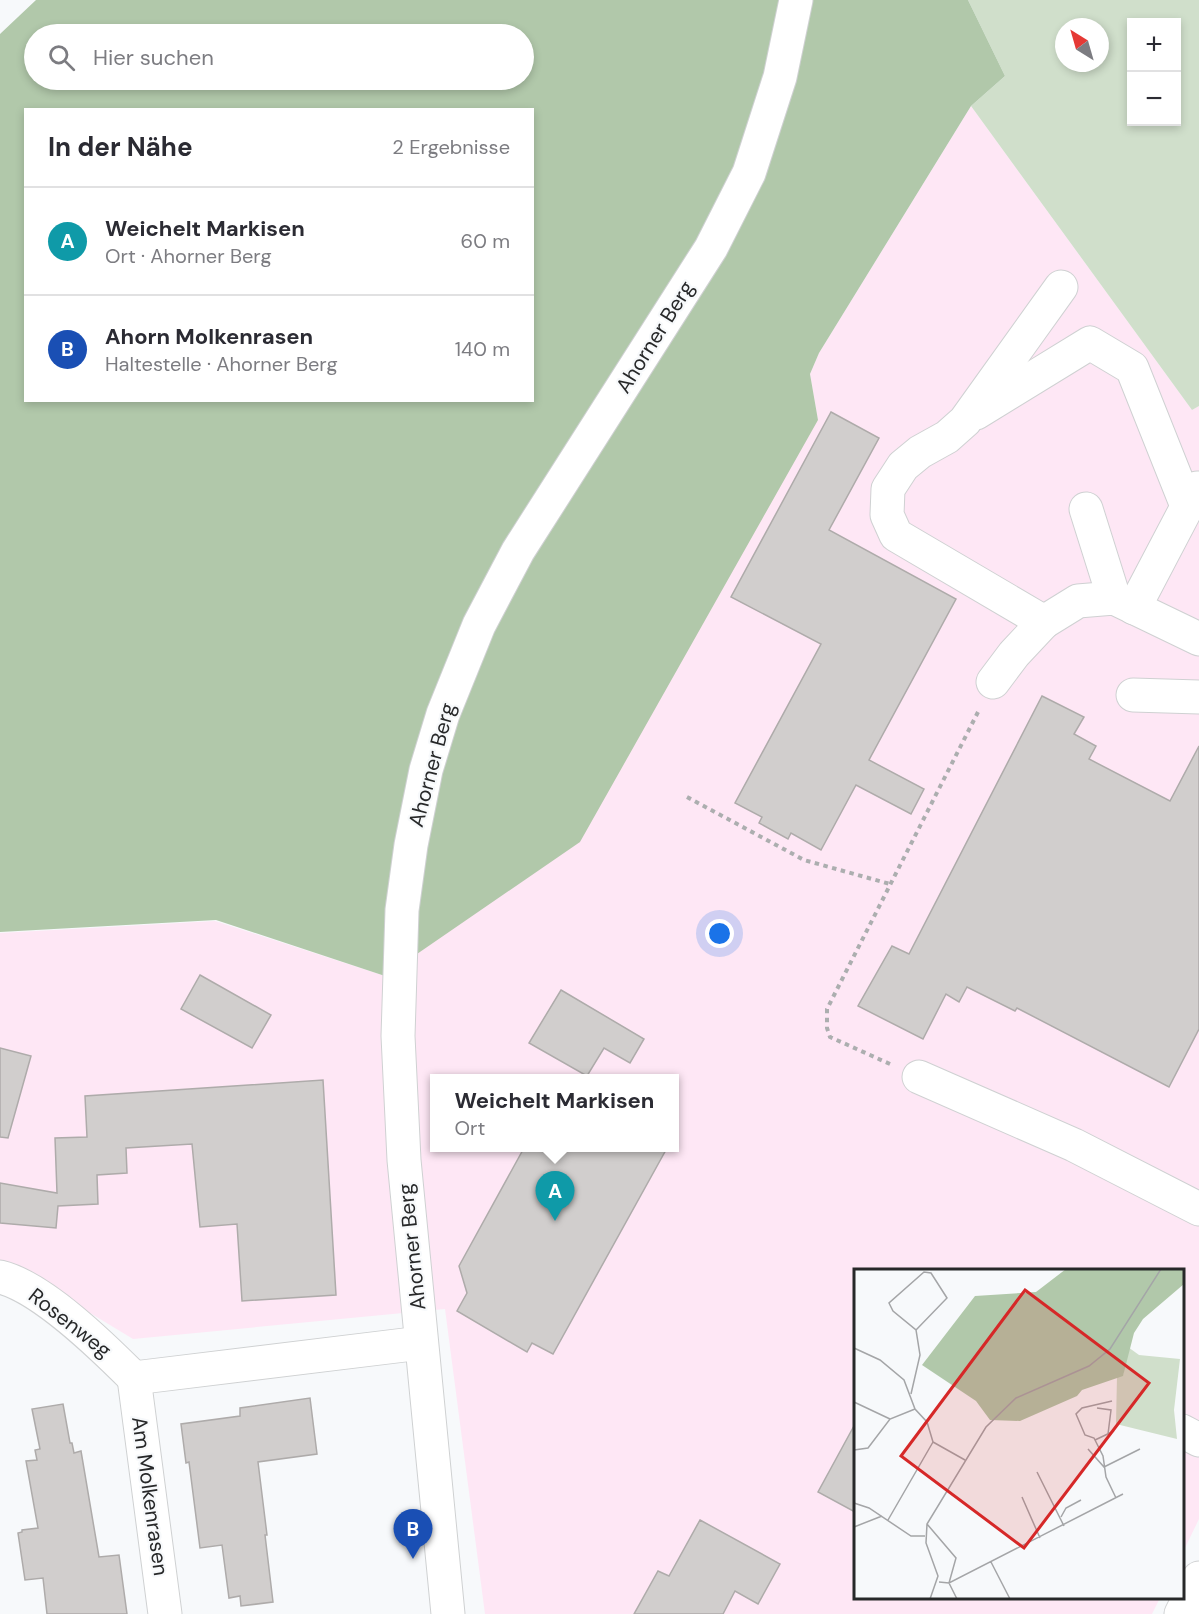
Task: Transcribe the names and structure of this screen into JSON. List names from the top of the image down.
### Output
{
  "streets": {
    "street": ["Ahorner Berg", "Rosenweg", "Am Molkenrasen"]
  },
  "crossings": [
    ["Rosenweg", "Am Molkenrasen"]
  ],
  "north": "top left",
  "page": {
    "map_buttons": ["+", "−"],
    "search": "Hier suchen",
    "heading": ["In der Nähe", "2 Ergebnisse"],
    "list": [
      {
        "mark": "A",
        "name": "Weichelt Markisen",
        "note": "Ort · Ahorner Berg",
        "value": "60 m"
      },
      {
        "mark": "B",
        "name": "Ahorn Molkenrasen",
        "note": "Haltestelle · Ahorner Berg",
        "value": "140 m"
      }
    ],
    "popup": ["Weichelt Markisen", "Ort"],
    "pins": ["A", "B"]
  }
}
